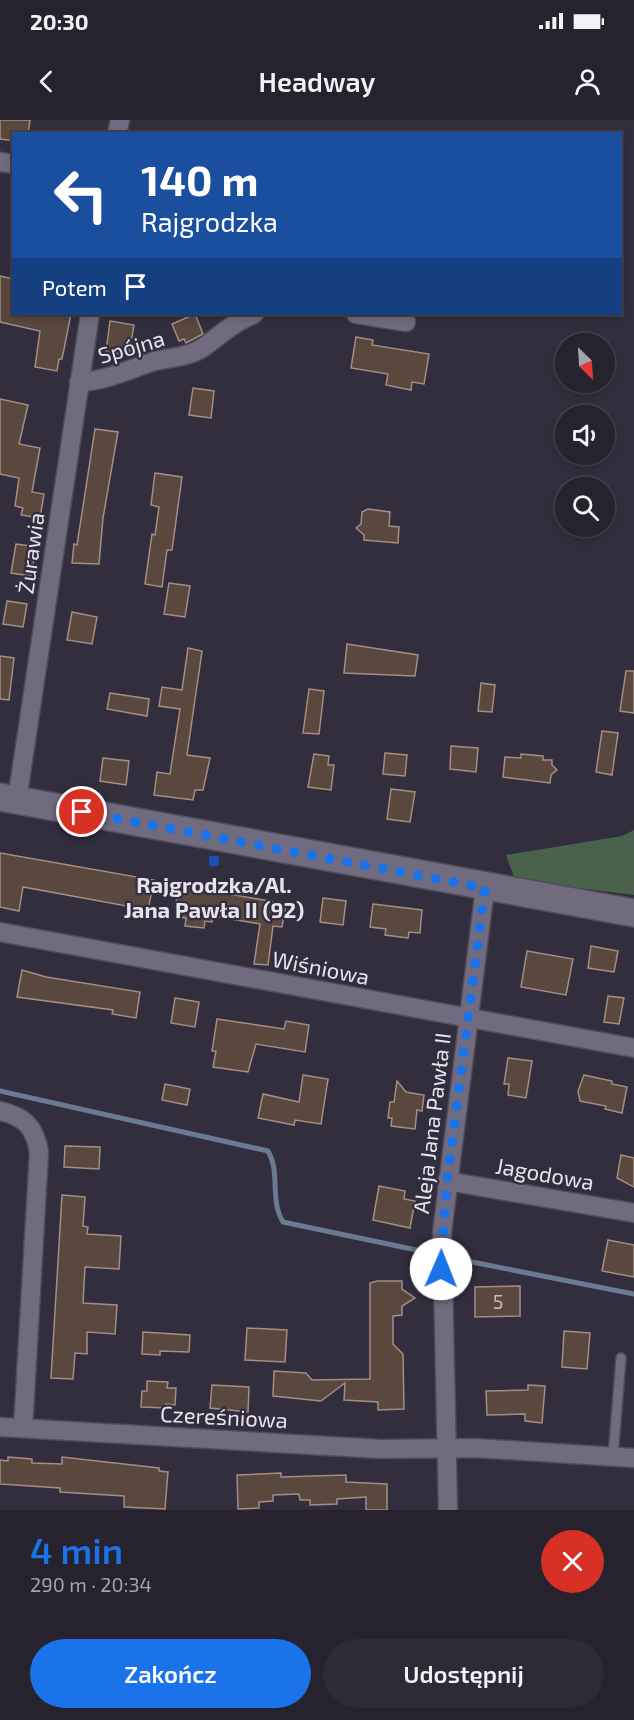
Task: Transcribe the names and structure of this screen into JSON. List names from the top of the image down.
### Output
{
  "streets": {
    "street": [
      "Spójna",
      "Żurawia",
      "Wiśniowa",
      "Aleja Jana Pawła II",
      "Jagodowa",
      "Czereśniowa"
    ]
  },
  "crossings": [
    ["Spójna", "Żurawia"],
    ["Wiśniowa", "Aleja Jana Pawła II"],
    ["Aleja Jana Pawła II", "Jagodowa"],
    ["Aleja Jana Pawła II", "Czereśniowa"]
  ],
  "places": {
    "transit": ["Rajgrodzka/Al. Jana Pawła II (92)"]
  },
  "house_numbers": ["5"],
  "north": "bottom right",
  "page": {
    "status": "20:30",
    "header": "Headway",
    "turn": ["140 m", "Rajgrodzka"],
    "then": "Potem",
    "heading": ["4 min", "290 m · 20:34"],
    "buttons": ["Zakończ", "Udostępnij"]
  }
}
